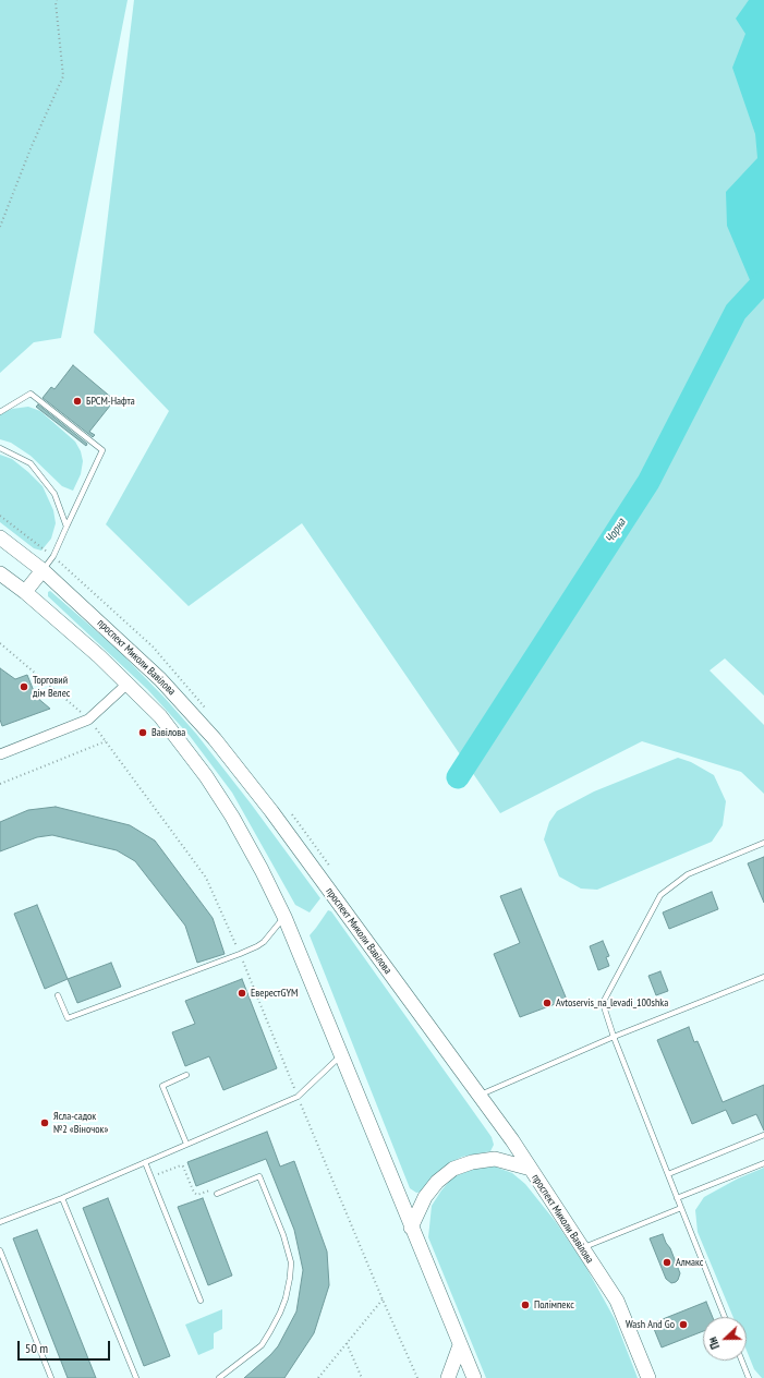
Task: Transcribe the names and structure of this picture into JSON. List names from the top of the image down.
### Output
{
  "streets": {
    "main road": ["проспект Миколи Вавілова"]
  },
  "water": ["Чорна"],
  "places": [
    "БРСМ-Нафта",
    "Торговий дім Велес",
    "Вавілова",
    "ЕверестGYM",
    "Avtoservis_na_levadi_100shka",
    "Ясла-садок №2 «Віночок»",
    "Алмакс",
    "Полімпекс",
    "Wash And Go"
  ],
  "scale_bar": "50 m",
  "north": "left"
}
